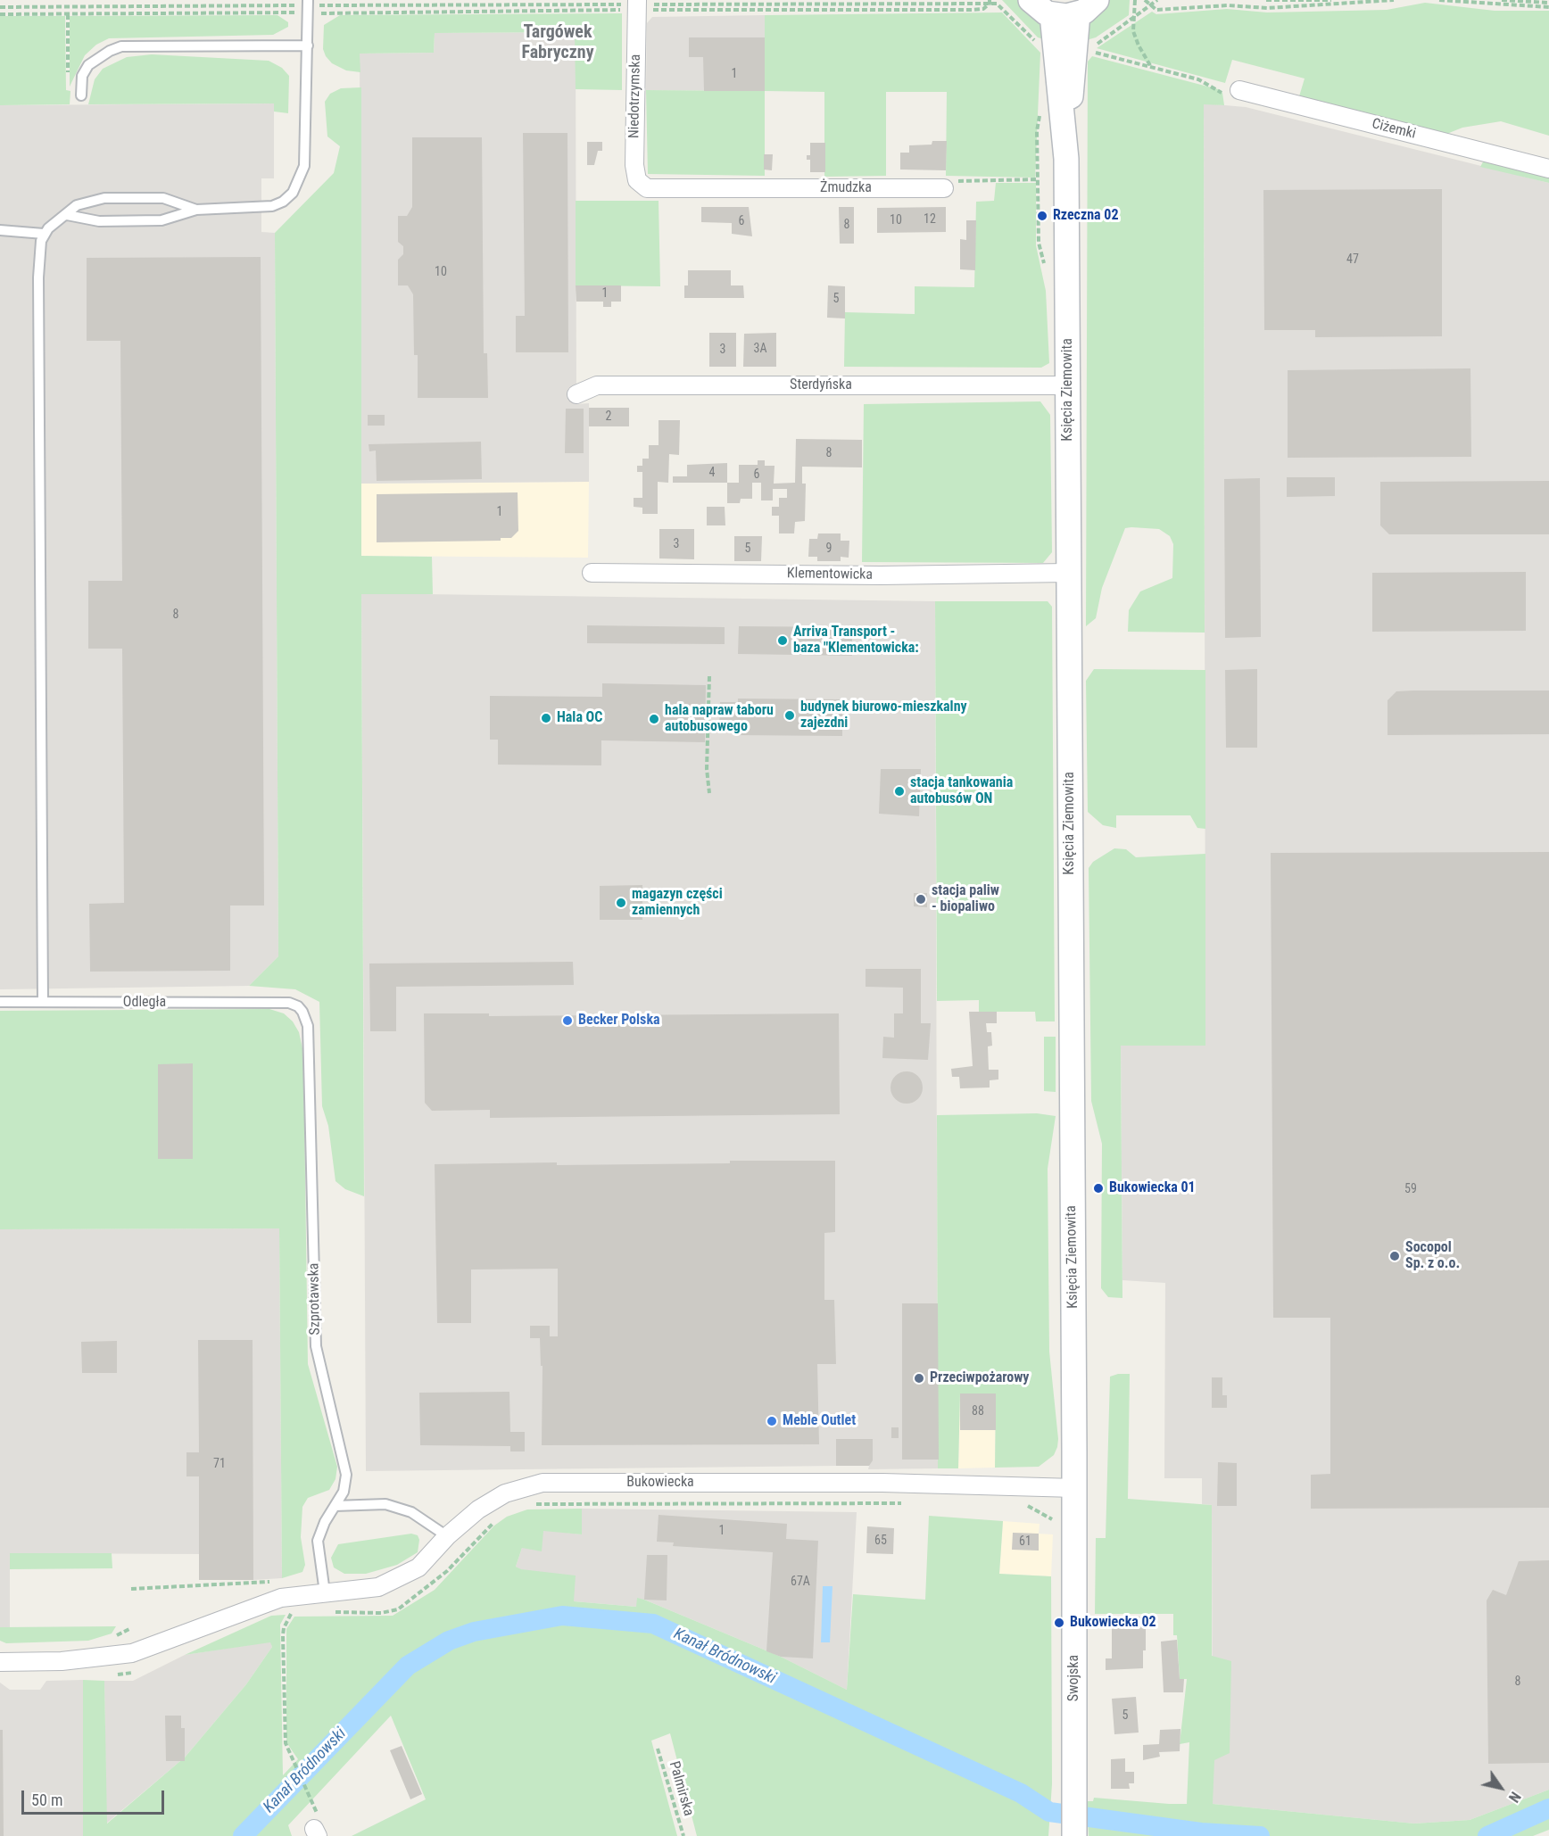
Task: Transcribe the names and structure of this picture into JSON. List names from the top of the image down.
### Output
{
  "streets": {
    "street": [
      "Niedotrzymska",
      "Ciżemki",
      "Żmudzka",
      "Sterdyńska",
      "Księcia Ziemowita",
      "Klementowicka",
      "Bukowiecka",
      "Swojska"
    ],
    "lane": ["Odległa", "Szprotawska"],
    "path": ["Palmirska"]
  },
  "crossings": [
    ["Niedotrzymska", "Żmudzka"],
    ["Sterdyńska", "Księcia Ziemowita"],
    ["Księcia Ziemowita", "Klementowicka"],
    ["Księcia Ziemowita", "Bukowiecka"],
    ["Księcia Ziemowita", "Swojska"],
    ["Odległa", "Szprotawska"],
    ["Szprotawska", "Bukowiecka"],
    ["Bukowiecka", "Swojska"]
  ],
  "districts": ["Targówek Fabryczny"],
  "water": ["Kanał Bródnowski"],
  "places": [
    "Rzeczna 02",
    "Arriva Transport - baza \"Klementowicka:",
    "budynek biurowo-mieszkalny zajezdni",
    "Hala OC",
    "hala napraw taboru autobusowego",
    "stacja tankowania autobusów ON",
    "stacja paliw - biopaliwo",
    "magazyn części zamiennych",
    "Becker Polska",
    "Bukowiecka 01",
    "Socopol Sp. z o.o.",
    "Przeciwpożarowy",
    "Meble Outlet",
    "Bukowiecka 02"
  ],
  "house_numbers": [
    "1",
    "12",
    "10",
    "6",
    "8",
    "47",
    "10",
    "1",
    "5",
    "3A",
    "3",
    "2",
    "8",
    "4",
    "6",
    "1",
    "3",
    "5",
    "9",
    "8",
    "59",
    "88",
    "71",
    "1",
    "65",
    "61",
    "67A",
    "8",
    "5"
  ],
  "scale_bar": "50 m",
  "north": "bottom right"
}
